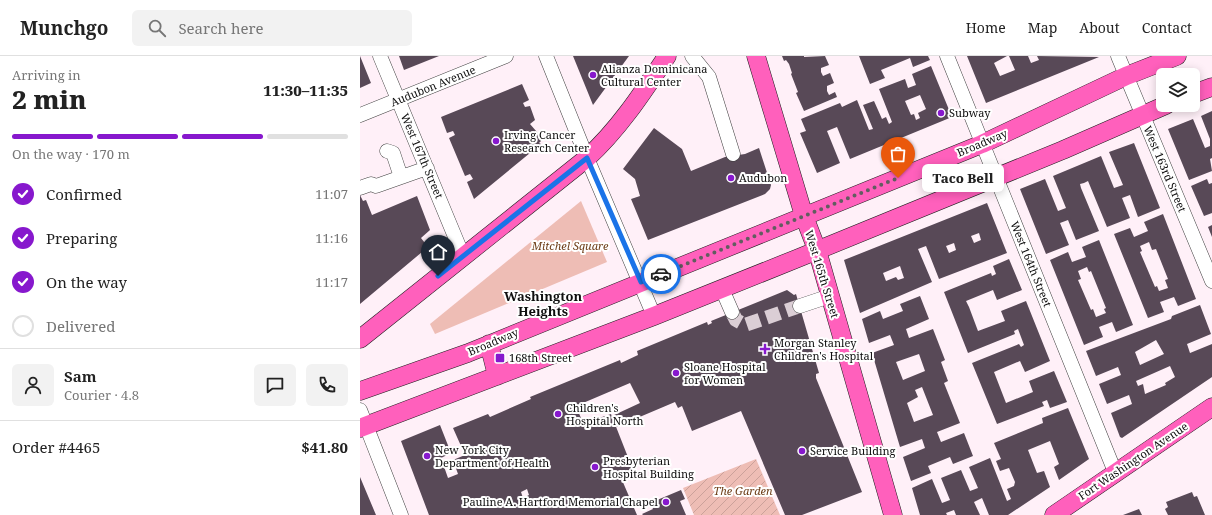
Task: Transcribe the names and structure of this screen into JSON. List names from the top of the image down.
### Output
{
  "streets": {
    "main road": ["Broadway", "West 165th Street", "Fort Washington Avenue"],
    "street": [
      "Audubon Avenue",
      "West 167th Street",
      "West 163rd Street",
      "West 164th Street"
    ]
  },
  "crossings": [
    ["Audubon Avenue", "West 167th Street"],
    ["Broadway", "West 163rd Street"],
    ["Broadway", "West 164th Street"],
    ["Broadway", "West 165th Street"],
    ["West 164th Street", "Fort Washington Avenue"]
  ],
  "districts": ["Washington Heights"],
  "parks": ["Mitchel Square", "The Garden"],
  "places": {
    "other": [
      "Alianza Dominicana Cultural Center",
      "Subway",
      "Irving Cancer Research Center",
      "Audubon",
      "Taco Bell",
      "Sloane Hospital for Women",
      "Children's Hospital North",
      "Service Building",
      "New York City Department of Health",
      "Presbyterian Hospital Building",
      "Pauline A. Hartford Memorial Chapel"
    ],
    "health": ["Morgan Stanley Children's Hospital"],
    "transit": ["168th Street"]
  },
  "page": {
    "header": "Munchgo",
    "search": "Search here",
    "nav": [
      "Home",
      "Map",
      "About",
      "Contact"
    ],
    "heading": ["2 min", "Arriving in", "11:30–11:35"],
    "panel": [
      "Sam",
      "Courier · 4.8",
      "Order #4465",
      "$41.80"
    ],
    "bar": "On the way · 170 m",
    "bubble": "Taco Bell",
    "list": [
      ["Confirmed", "11:07"],
      ["Preparing", "11:16"],
      ["On the way", "11:17"],
      "Delivered"
    ]
  }
}
